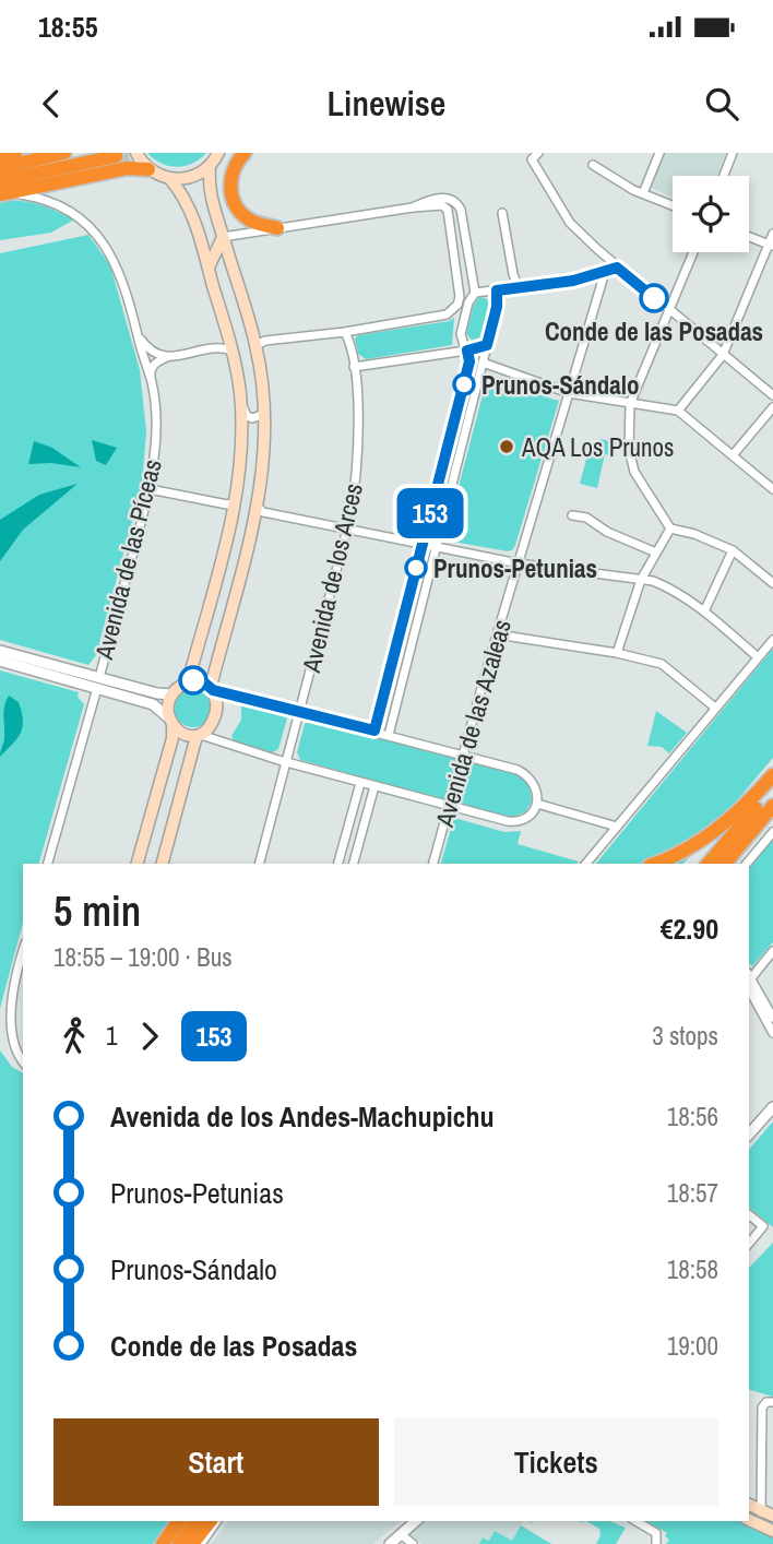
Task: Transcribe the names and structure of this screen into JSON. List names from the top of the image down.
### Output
{
  "streets": {
    "street": ["Avenida de las Píceas", "Avenida de los Arces", "Avenida de las Azaleas"]
  },
  "places": [
    "Conde de las Posadas",
    "Prunos-Sándalo",
    "AQA Los Prunos",
    "Prunos-Petunias"
  ],
  "lines": ["bus line 153"],
  "page": {
    "status": "18:55",
    "header": "Linewise",
    "on_map": "153",
    "heading": ["5 min", "18:55 – 19:00 · Bus", "€2.90"],
    "legs": ["1", "153", "3 stops"],
    "list": [
      {
        "name": "Avenida de los Andes-Machupichu",
        "value": "18:56"
      },
      {
        "name": "Prunos-Petunias",
        "value": "18:57"
      },
      {
        "name": "Prunos-Sándalo",
        "value": "18:58"
      },
      {
        "name": "Conde de las Posadas",
        "value": "19:00"
      }
    ],
    "buttons": ["Start", "Tickets"]
  }
}
